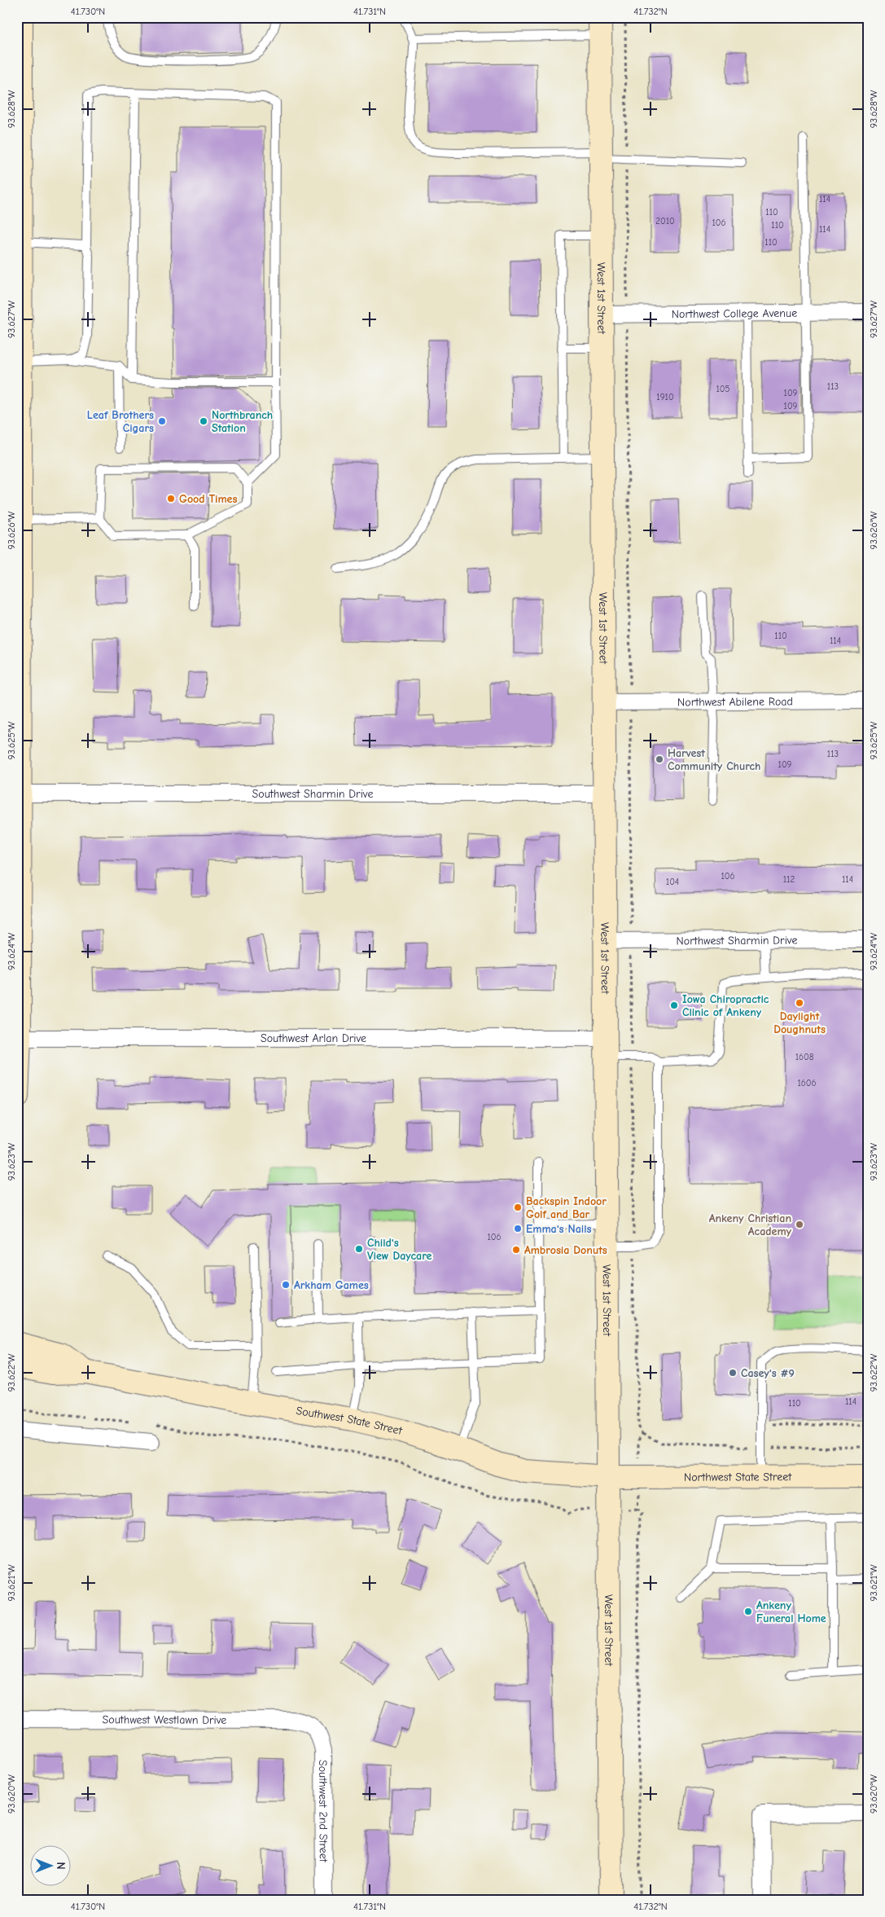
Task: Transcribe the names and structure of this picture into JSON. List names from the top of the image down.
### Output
{
  "streets": {
    "main road": ["West 1st Street", "Southwest State Street", "Northwest State Street"],
    "street": [
      "Northwest College Avenue",
      "Northwest Abilene Road",
      "Southwest Sharmin Drive",
      "Northwest Sharmin Drive",
      "Southwest Arlan Drive",
      "Southwest Westlawn Drive",
      "Southwest 2nd Street"
    ]
  },
  "crossings": [
    ["West 1st Street", "Northwest College Avenue"],
    ["West 1st Street", "Northwest Abilene Road"],
    ["West 1st Street", "Southwest Sharmin Drive"],
    ["West 1st Street", "Northwest Sharmin Drive"],
    ["West 1st Street", "Southwest Arlan Drive"],
    ["West 1st Street", "Southwest State Street"],
    ["West 1st Street", "Northwest State Street"],
    ["Southwest State Street", "Northwest State Street"],
    ["Southwest Westlawn Drive", "Southwest 2nd Street"]
  ],
  "places": [
    "Leaf Brothers Cigars",
    "Northbranch Station",
    "Good Times",
    "Harvest Community Church",
    "Daylight Doughnuts",
    "Iowa Chiropractic Clinic of Ankeny",
    "Backspin Indoor Golf and Bar",
    "Ankeny Christian Academy",
    "Emma's Nails",
    "Child's View Daycare",
    "Ambrosia Donuts",
    "Arkham Games",
    "Casey's #9",
    "Ankeny Funeral Home"
  ],
  "house_numbers": [
    "114",
    "110",
    "2010",
    "106",
    "110",
    "114",
    "110",
    "113",
    "105",
    "109",
    "1910",
    "109",
    "110",
    "114",
    "113",
    "109",
    "106",
    "112",
    "114",
    "104",
    "1608",
    "1606",
    "106",
    "114",
    "110"
  ],
  "north": "right",
  "coordinates": [
    "41.730°N",
    "41.731°N",
    "41.732°N",
    "93.628°W",
    "93.627°W",
    "93.626°W",
    "93.625°W",
    "93.624°W",
    "93.623°W",
    "93.622°W",
    "93.621°W",
    "93.620°W"
  ]
}
